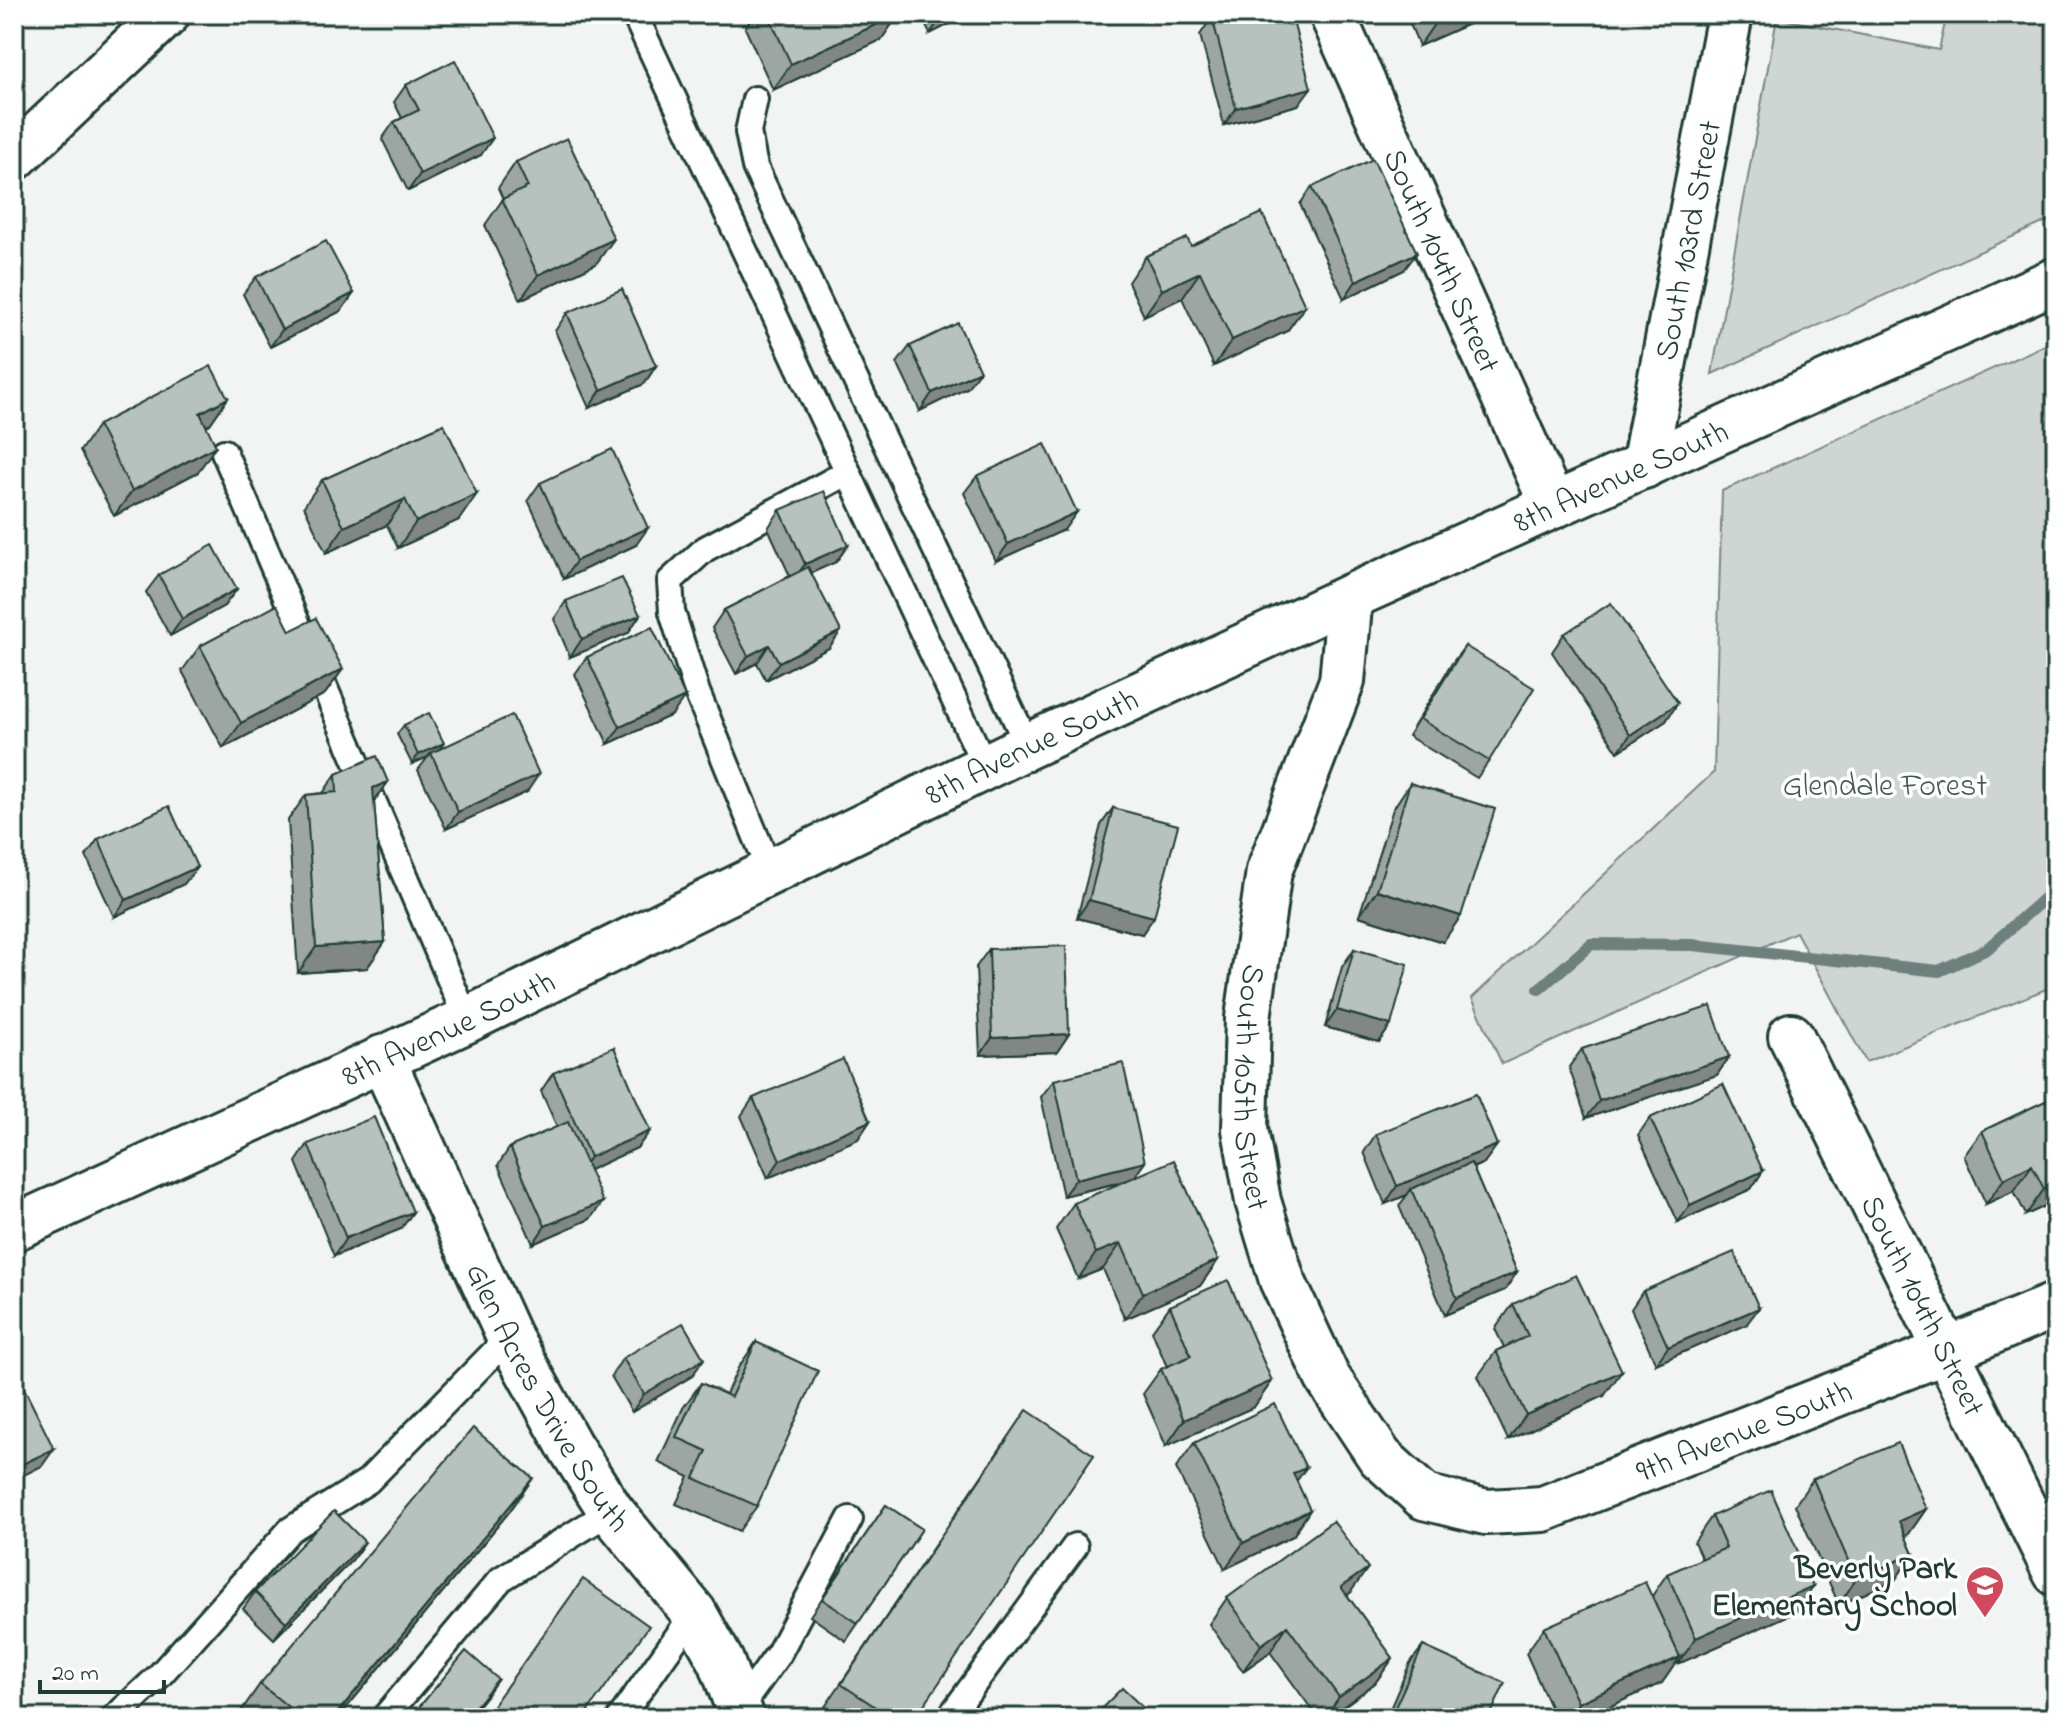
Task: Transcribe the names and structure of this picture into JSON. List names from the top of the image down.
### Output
{
  "streets": {
    "main road": [
      "South 103rd Street",
      "South 104th Street",
      "8th Avenue South",
      "South 105th Street",
      "Glen Acres Drive South",
      "9th Avenue South"
    ]
  },
  "crossings": [
    ["South 103rd Street", "8th Avenue South"],
    ["South 104th Street", "8th Avenue South"],
    ["South 104th Street", "9th Avenue South"],
    ["8th Avenue South", "South 105th Street"],
    ["8th Avenue South", "Glen Acres Drive South"],
    ["South 105th Street", "9th Avenue South"]
  ],
  "parks": ["Glendale Forest"],
  "places": {
    "school or university": ["Beverly Park Elementary School"]
  },
  "scale_bar": "20 m"
}
